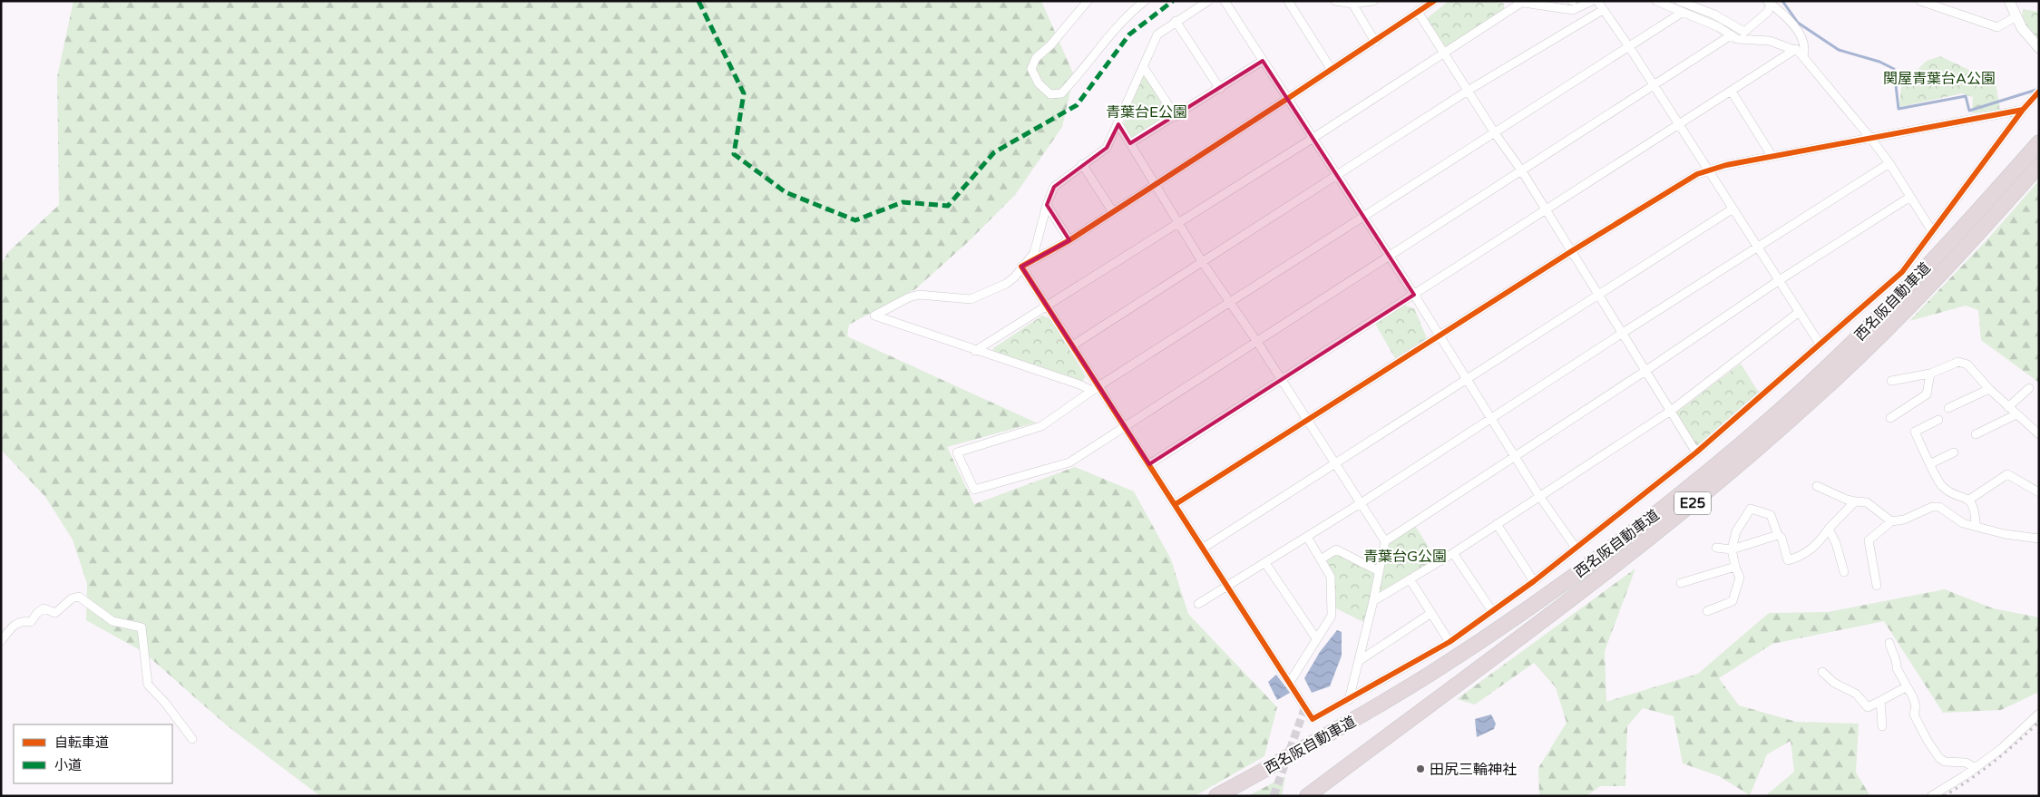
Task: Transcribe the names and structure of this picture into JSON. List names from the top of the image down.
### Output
{
  "streets": {
    "highway": ["西名阪自動車道", "E25"]
  },
  "parks": ["関屋青葉台A公園", "青葉台E公園", "青葉台G公園"],
  "places": ["田尻三輪神社"],
  "legend": ["自転車道", "小道"]
}
